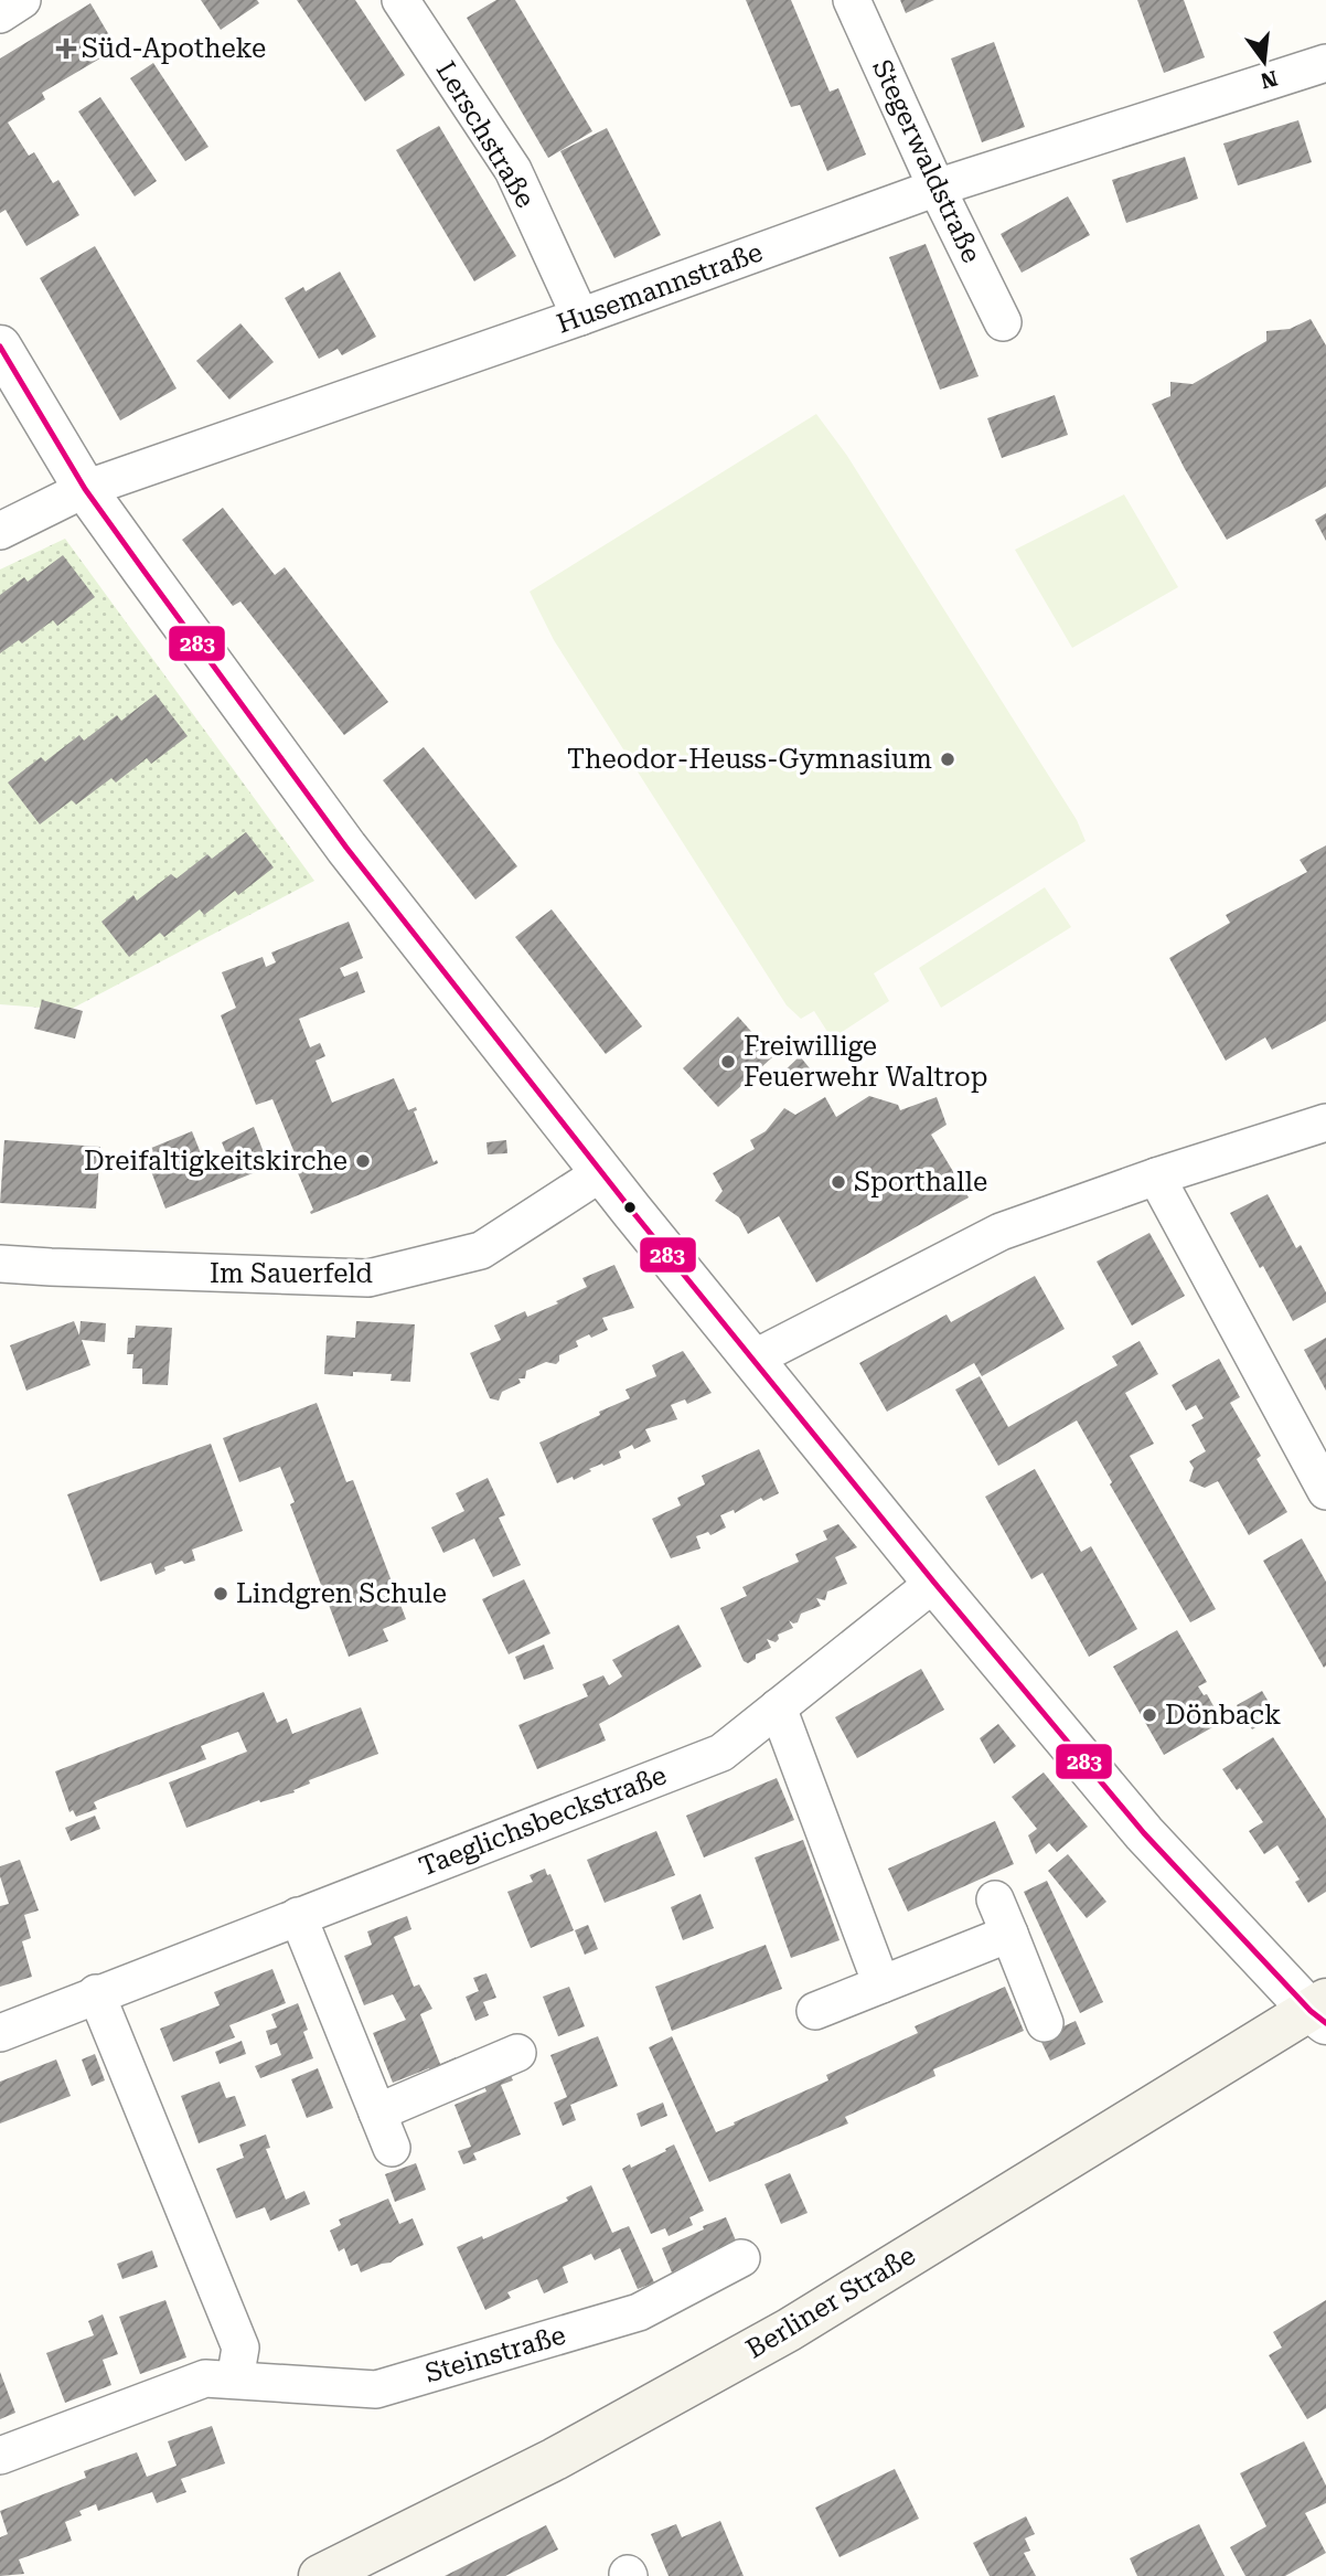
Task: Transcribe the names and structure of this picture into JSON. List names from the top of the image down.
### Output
{
  "streets": {
    "main road": ["Berliner Straße"],
    "street": [
      "Lerschstraße",
      "Stegerwaldstraße",
      "Husemannstraße",
      "Im Sauerfeld",
      "Taeglichsbeckstraße",
      "Steinstraße"
    ]
  },
  "crossings": [
    ["Lerschstraße", "Husemannstraße"],
    ["Stegerwaldstraße", "Husemannstraße"]
  ],
  "places": {
    "health": ["Süd-Apotheke"],
    "other": [
      "Theodor-Heuss-Gymnasium",
      "Freiwillige Feuerwehr Waltrop",
      "Dreifaltigkeitskirche",
      "Sporthalle",
      "Lindgren Schule",
      "Dönback"
    ]
  },
  "lines": ["transit line 283"],
  "north": "bottom"
}
